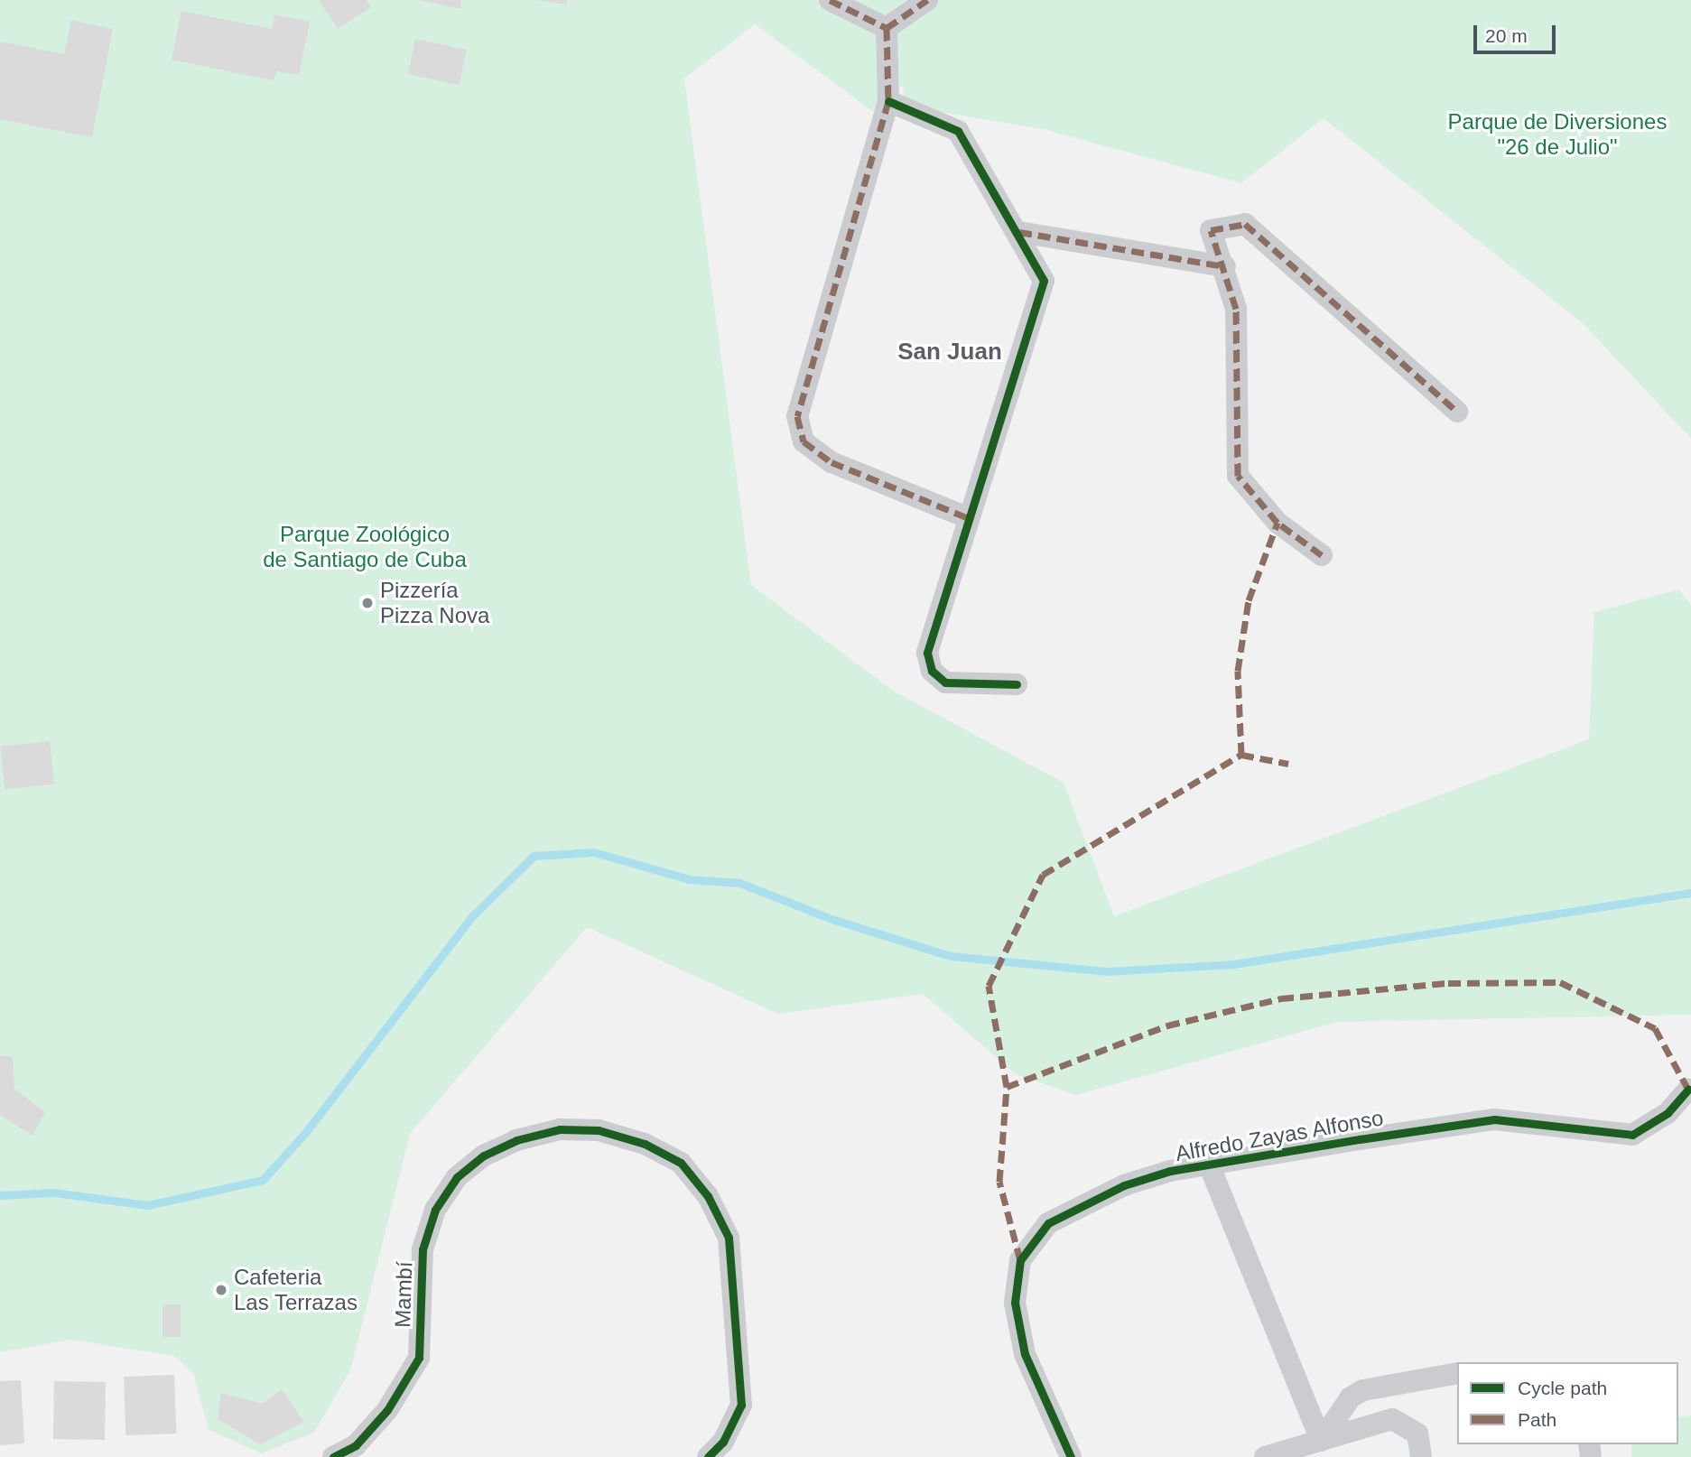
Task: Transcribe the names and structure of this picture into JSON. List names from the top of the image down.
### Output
{
  "streets": {
    "street": ["Alfredo Zayas Alfonso", "Mambí"]
  },
  "districts": ["San Juan"],
  "parks": ["Parque de Diversiones \"26 de Julio\"", "Parque Zoológico de Santiago de Cuba"],
  "places": ["Pizzería Pizza Nova", "Cafeteria Las Terrazas"],
  "legend": ["Cycle path", "Path"],
  "scale_bar": "20 m"
}
